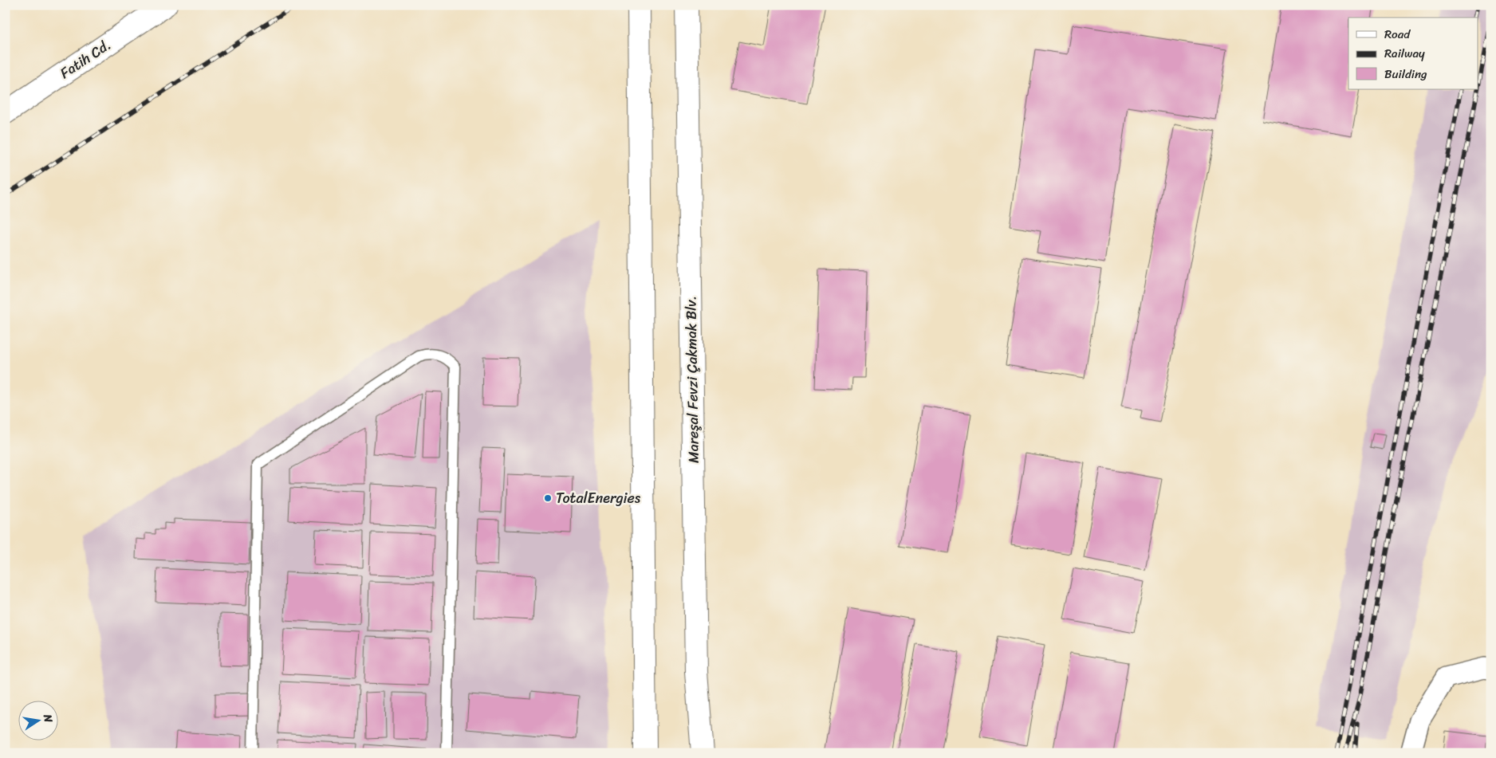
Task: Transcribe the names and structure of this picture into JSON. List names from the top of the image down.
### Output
{
  "streets": {
    "main road": ["Fatih Cd.", "Mareşal Fevzi Çakmak Blv."]
  },
  "places": ["TotalEnergies"],
  "legend": ["Road", "Railway", "Building"],
  "north": "right"
}
